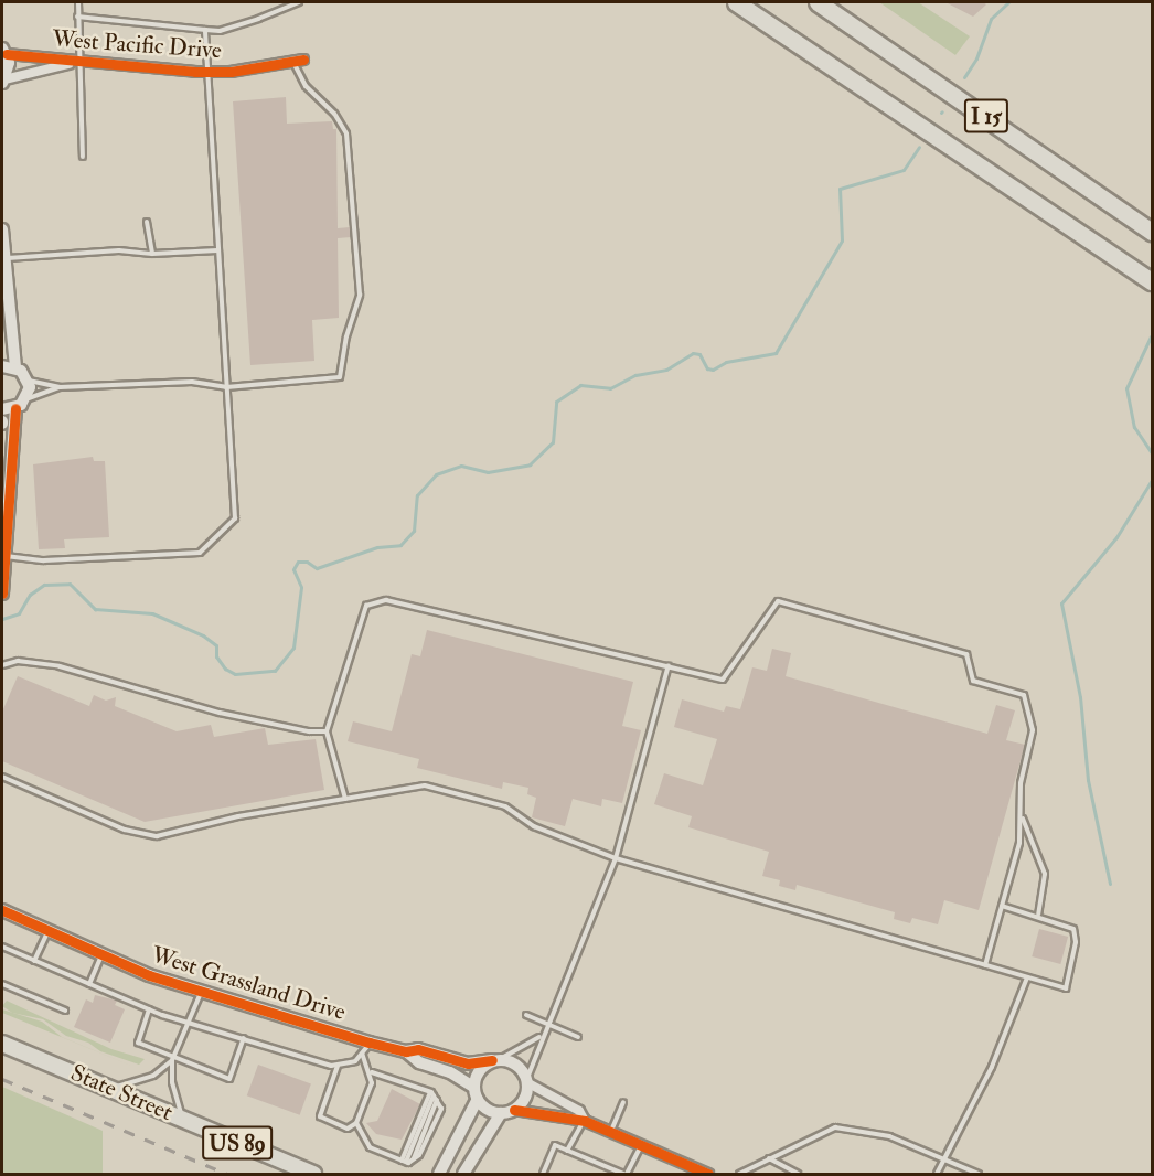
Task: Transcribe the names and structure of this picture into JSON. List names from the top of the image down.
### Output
{
  "streets": {
    "highway": ["I 15"],
    "main road": ["State Street", "US 89"],
    "street": ["West Pacific Drive", "West Grassland Drive"]
  }
}
